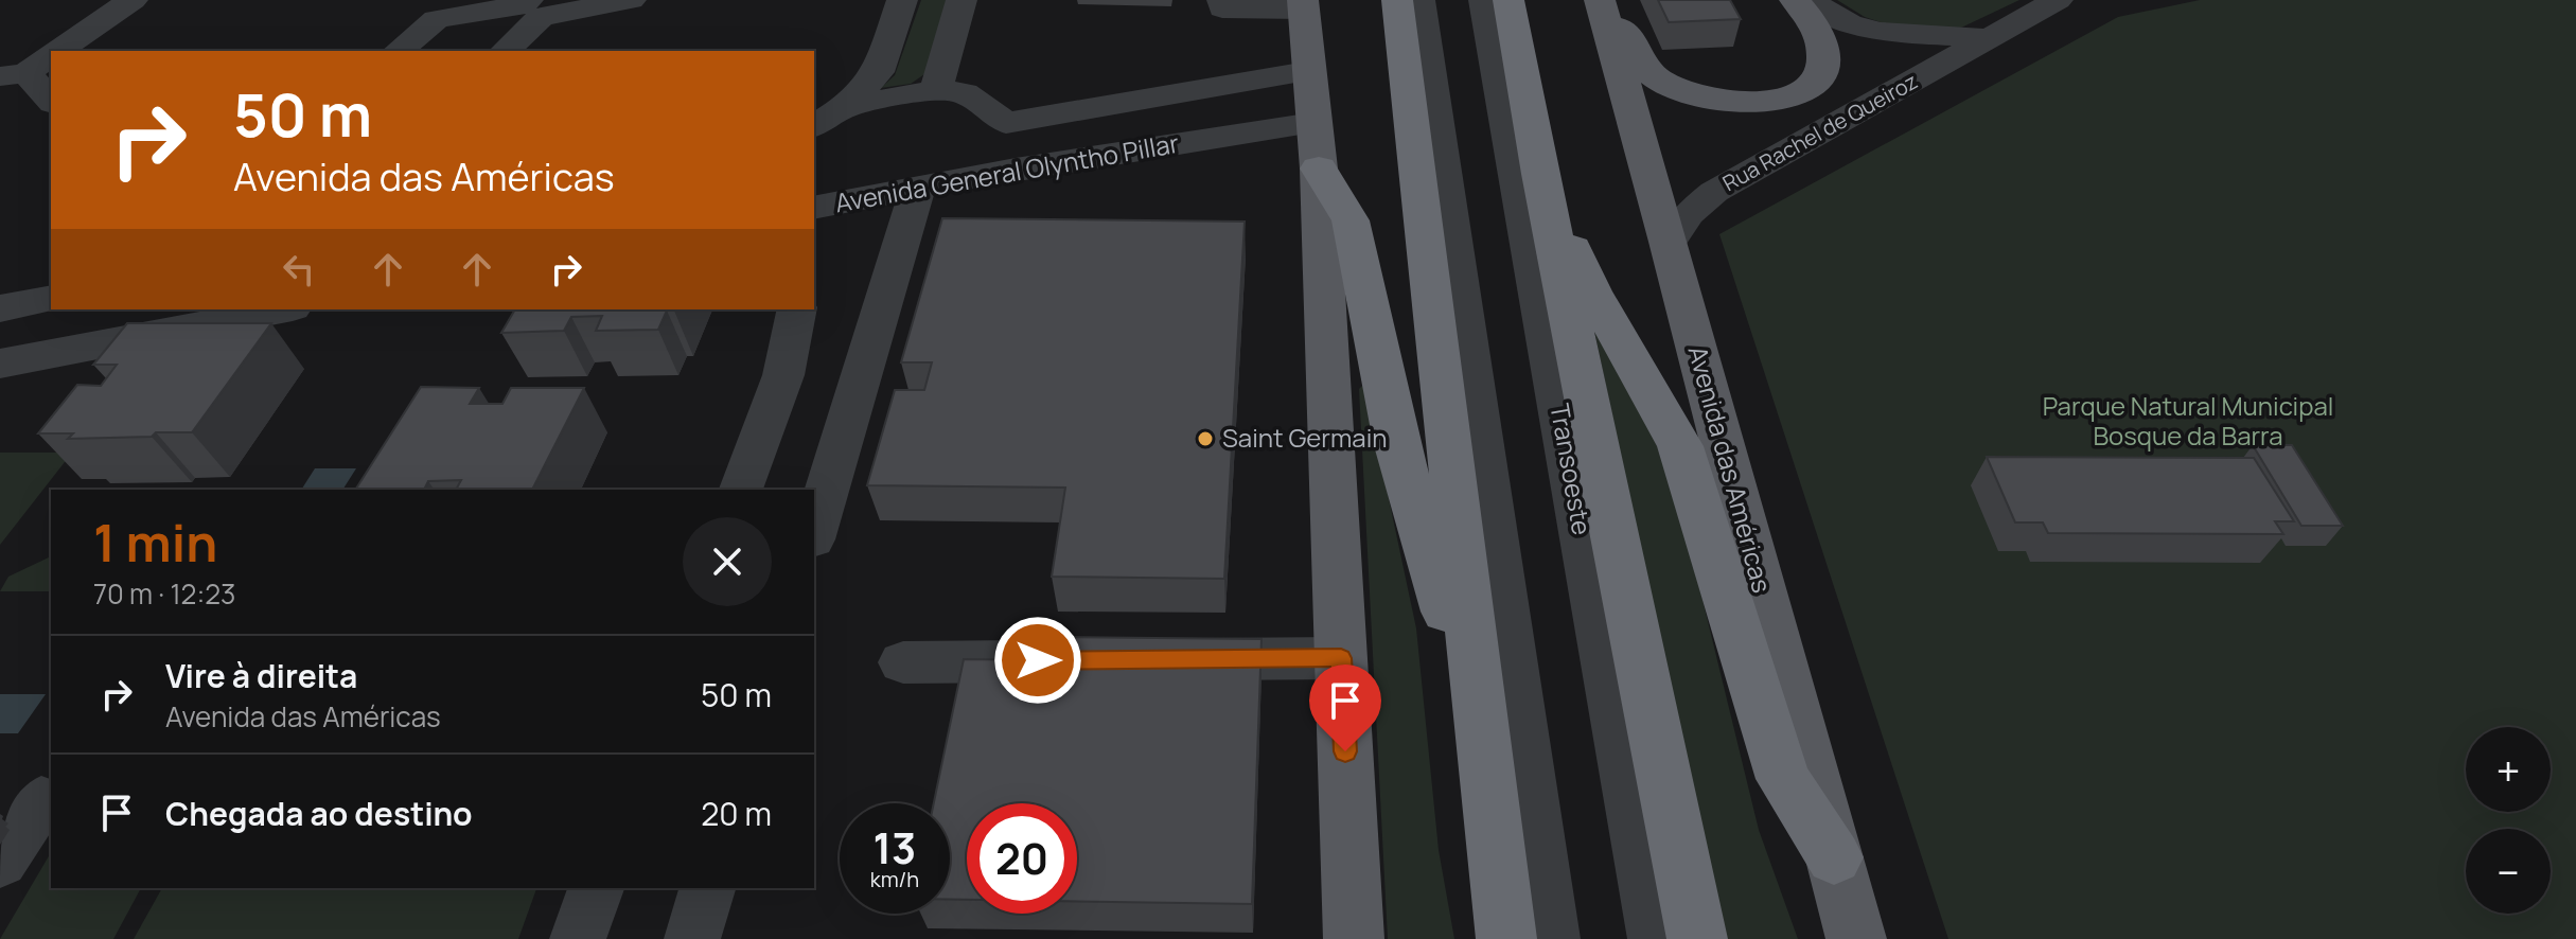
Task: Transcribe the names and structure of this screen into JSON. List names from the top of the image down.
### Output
{
  "streets": {
    "main road": ["Avenida das Américas"],
    "street": ["Rua Rachel de Queiroz", "Avenida General Olyntho Pillar", "Transoeste"]
  },
  "crossings": [
    ["Rua Rachel de Queiroz", "Avenida das Américas"]
  ],
  "parks": ["Parque Natural Municipal Bosque da Barra"],
  "places": ["Saint Germain"],
  "page": {
    "turn": ["50 m", "Avenida das Américas"],
    "heading": ["1 min", "70 m · 12:23"],
    "list": [
      {
        "name": "Vire à direita",
        "note": "Avenida das Américas",
        "value": "50 m"
      },
      {
        "name": "Chegada ao destino",
        "value": "20 m"
      }
    ],
    "map_buttons": ["+", "−"],
    "speed": "13 km/h",
    "limit": "20"
  }
}
